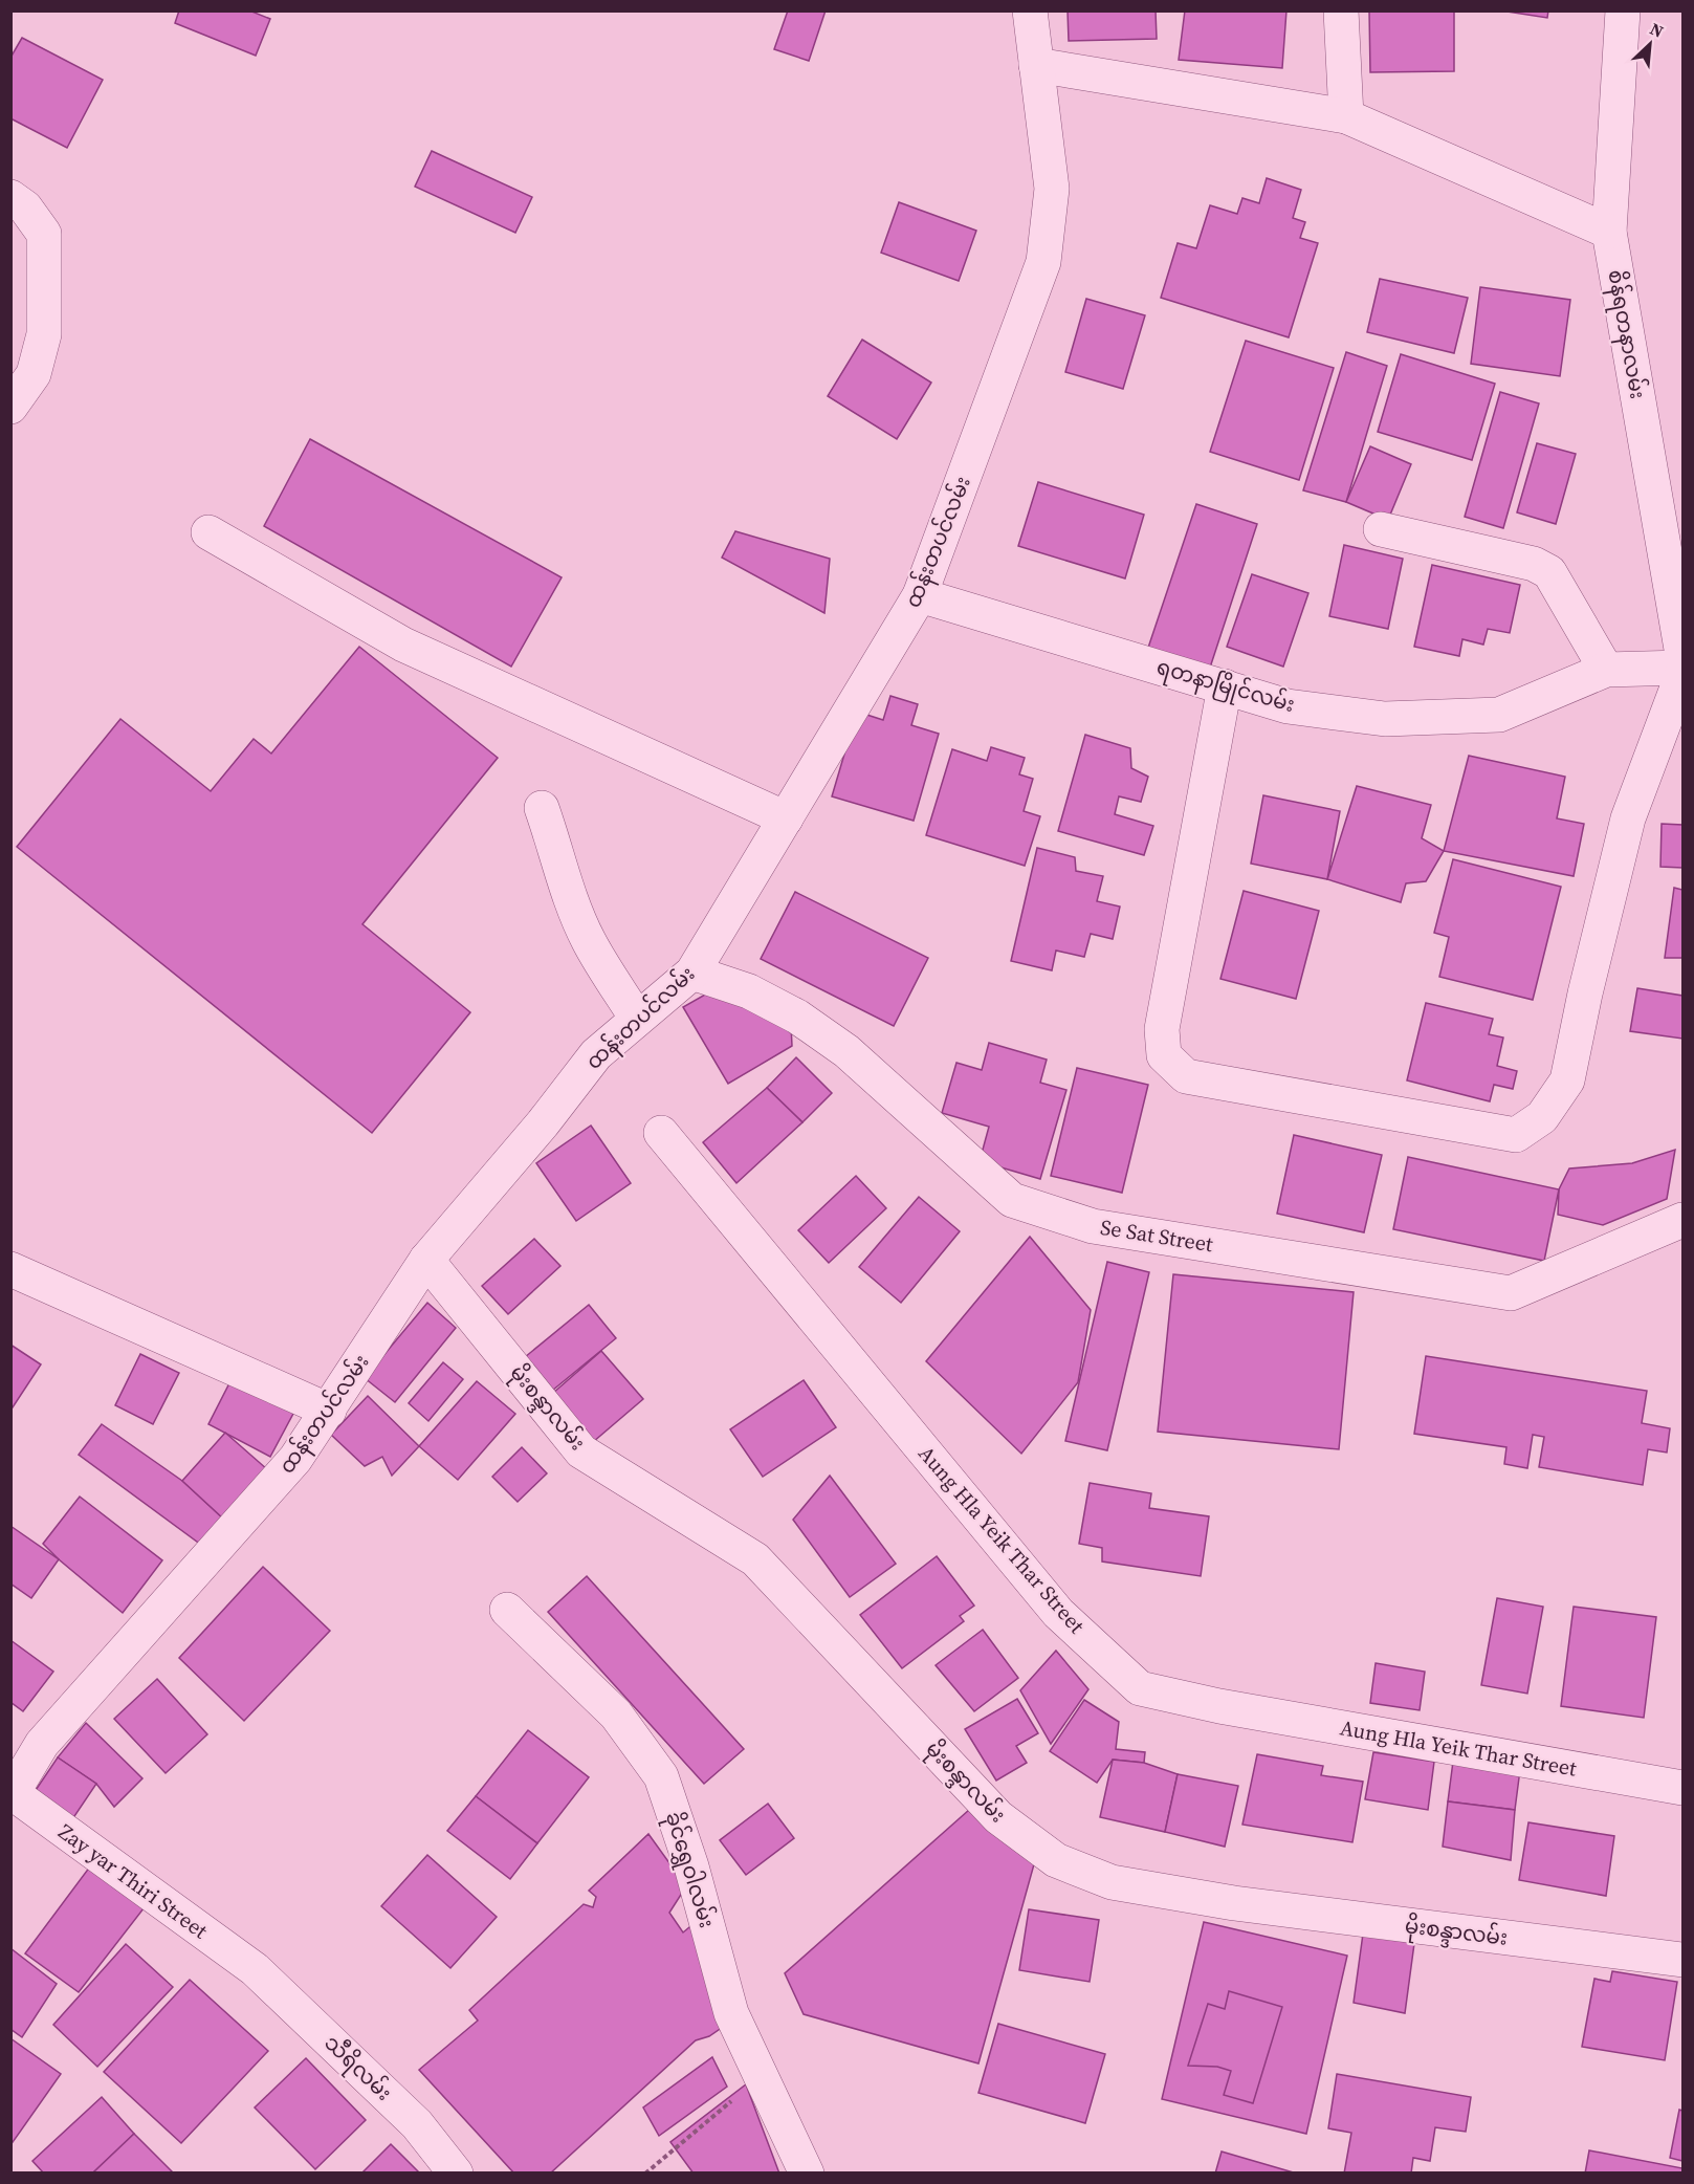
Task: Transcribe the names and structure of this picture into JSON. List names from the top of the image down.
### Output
{
  "streets": {
    "street": [
      "စိန်ရတနာလမ်း",
      "ထန်းတပင်လမ်း",
      "ရတနာမြိုင်လမ်း",
      "Se Sat Street",
      "မိုးစန္ဒာလမ်း",
      "Aung Hla Yeik Thar Street",
      "ခိုင်ရွှေဝါလမ်း",
      "Zay yar Thiri Street",
      "သီရိလမ်း"
    ]
  },
  "crossings": [
    ["ထန်းတပင်လမ်း", "ရတနာမြိုင်လမ်း"],
    ["ထန်းတပင်လမ်း", "Se Sat Street"],
    ["ထန်းတပင်လမ်း", "မိုးစန္ဒာလမ်း"],
    ["ထန်းတပင်လမ်း", "Zay yar Thiri Street"],
    ["Zay yar Thiri Street", "သီရိလမ်း"]
  ],
  "north": "top right"
}
